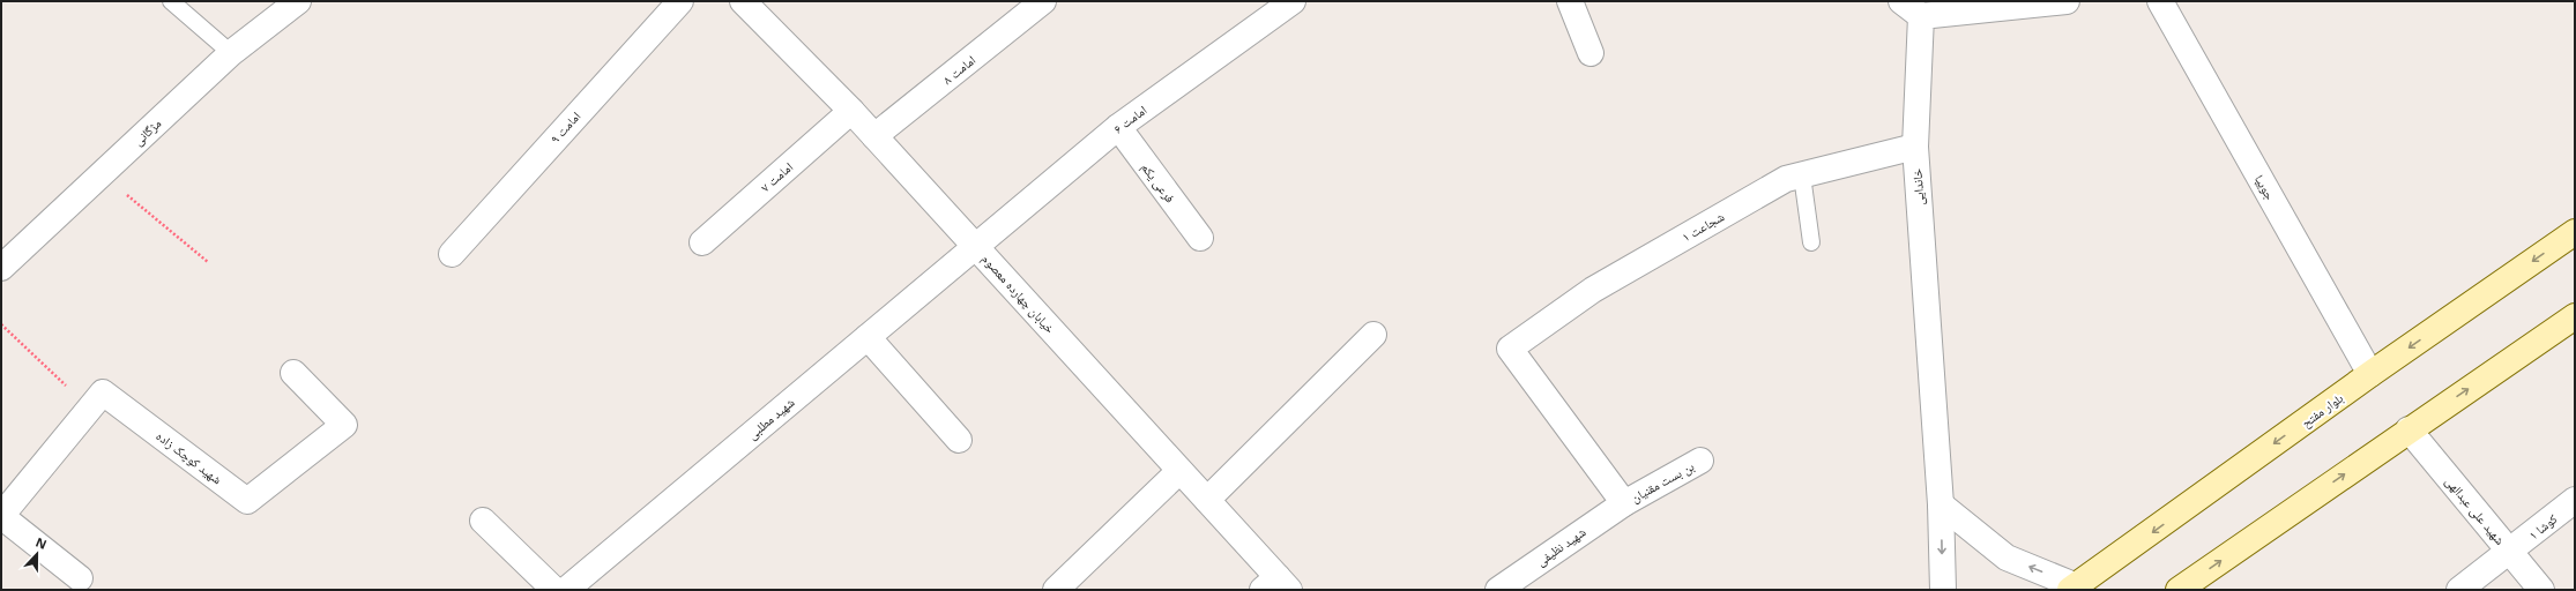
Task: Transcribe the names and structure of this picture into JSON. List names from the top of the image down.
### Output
{
  "streets": {
    "main road": ["بلوار مفتح"],
    "street": [
      "امامت ۸",
      "امامت ۶",
      "امامت ۹",
      "مژگانی",
      "امامت ۷",
      "فرعی یکم",
      "خاندایی",
      "جویپا",
      "شجاعت ۱",
      "خیابان چهارده معصوم",
      "شهید مطلبی",
      "شهید کوچک زاده",
      "بن بست مقنیان",
      "شهید علی عبدالهی",
      "کوشا ۱",
      "شهید نظیفی"
    ]
  },
  "crossings": [
    ["امامت ۸", "خیابان چهارده معصوم"],
    ["امامت ۶", "فرعی یکم"],
    ["امامت ۶", "خیابان چهارده معصوم"],
    ["امامت ۶", "شهید مطلبی"],
    ["امامت ۷", "خیابان چهارده معصوم"],
    ["خاندایی", "شجاعت ۱"],
    ["جویپا", "بلوار مفتح"],
    ["شجاعت ۱", "بن بست مقنیان"],
    ["شجاعت ۱", "شهید نظیفی"],
    ["خیابان چهارده معصوم", "شهید مطلبی"],
    ["بن بست مقنیان", "شهید نظیفی"],
    ["شهید علی عبدالهی", "کوشا ۱"]
  ],
  "north": "top"
}
